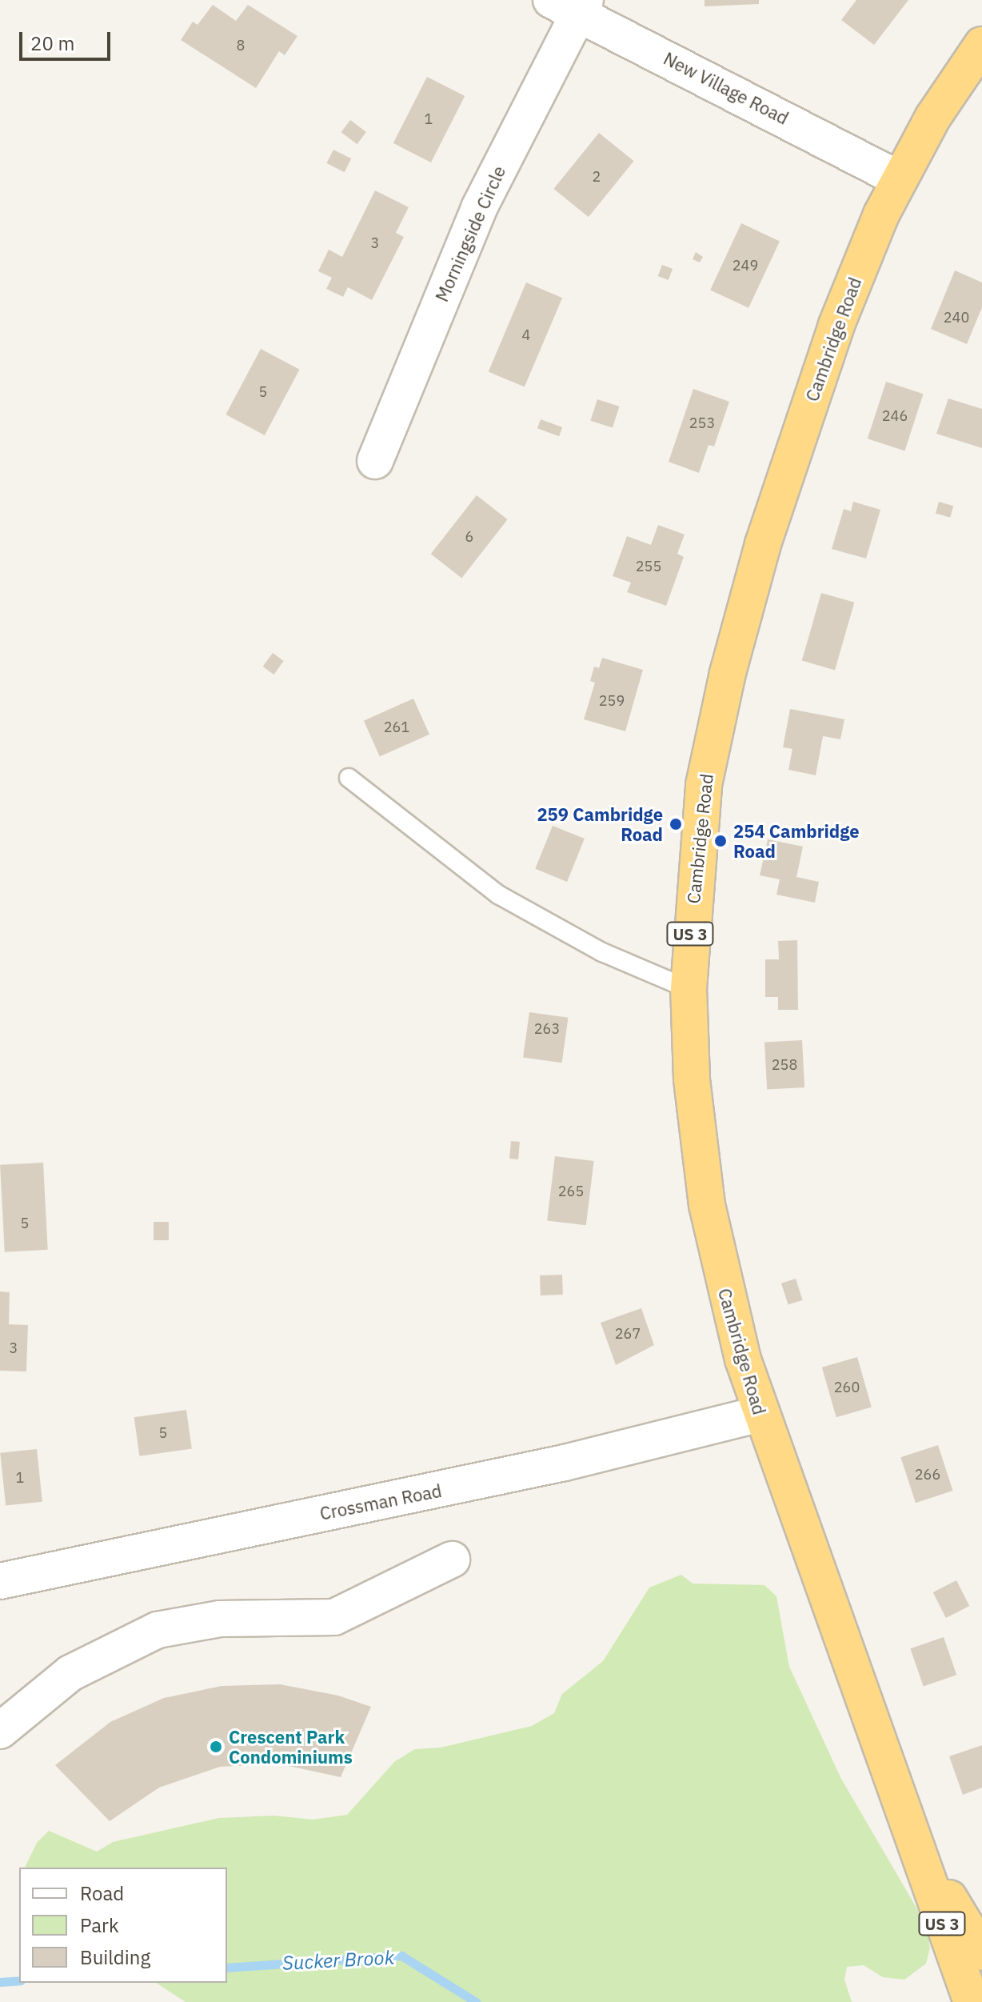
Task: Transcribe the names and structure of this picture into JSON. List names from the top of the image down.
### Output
{
  "streets": {
    "highway": ["Cambridge Road", "US 3"],
    "street": ["New Village Road", "Morningside Circle", "Crossman Road"]
  },
  "crossings": [
    ["New Village Road", "Morningside Circle"],
    ["New Village Road", "Cambridge Road"],
    ["Cambridge Road", "Crossman Road"]
  ],
  "water": ["Sucker Brook"],
  "places": ["259 Cambridge Road", "254 Cambridge Road", "Crescent Park Condominiums"],
  "house_numbers": [
    "8",
    "1",
    "2",
    "3",
    "249",
    "240",
    "4",
    "5",
    "246",
    "253",
    "6",
    "255",
    "259",
    "261",
    "263",
    "258",
    "265",
    "5",
    "267",
    "3",
    "260",
    "5",
    "266",
    "1"
  ],
  "legend": ["Road", "Park", "Building"],
  "scale_bar": "20 m"
}
